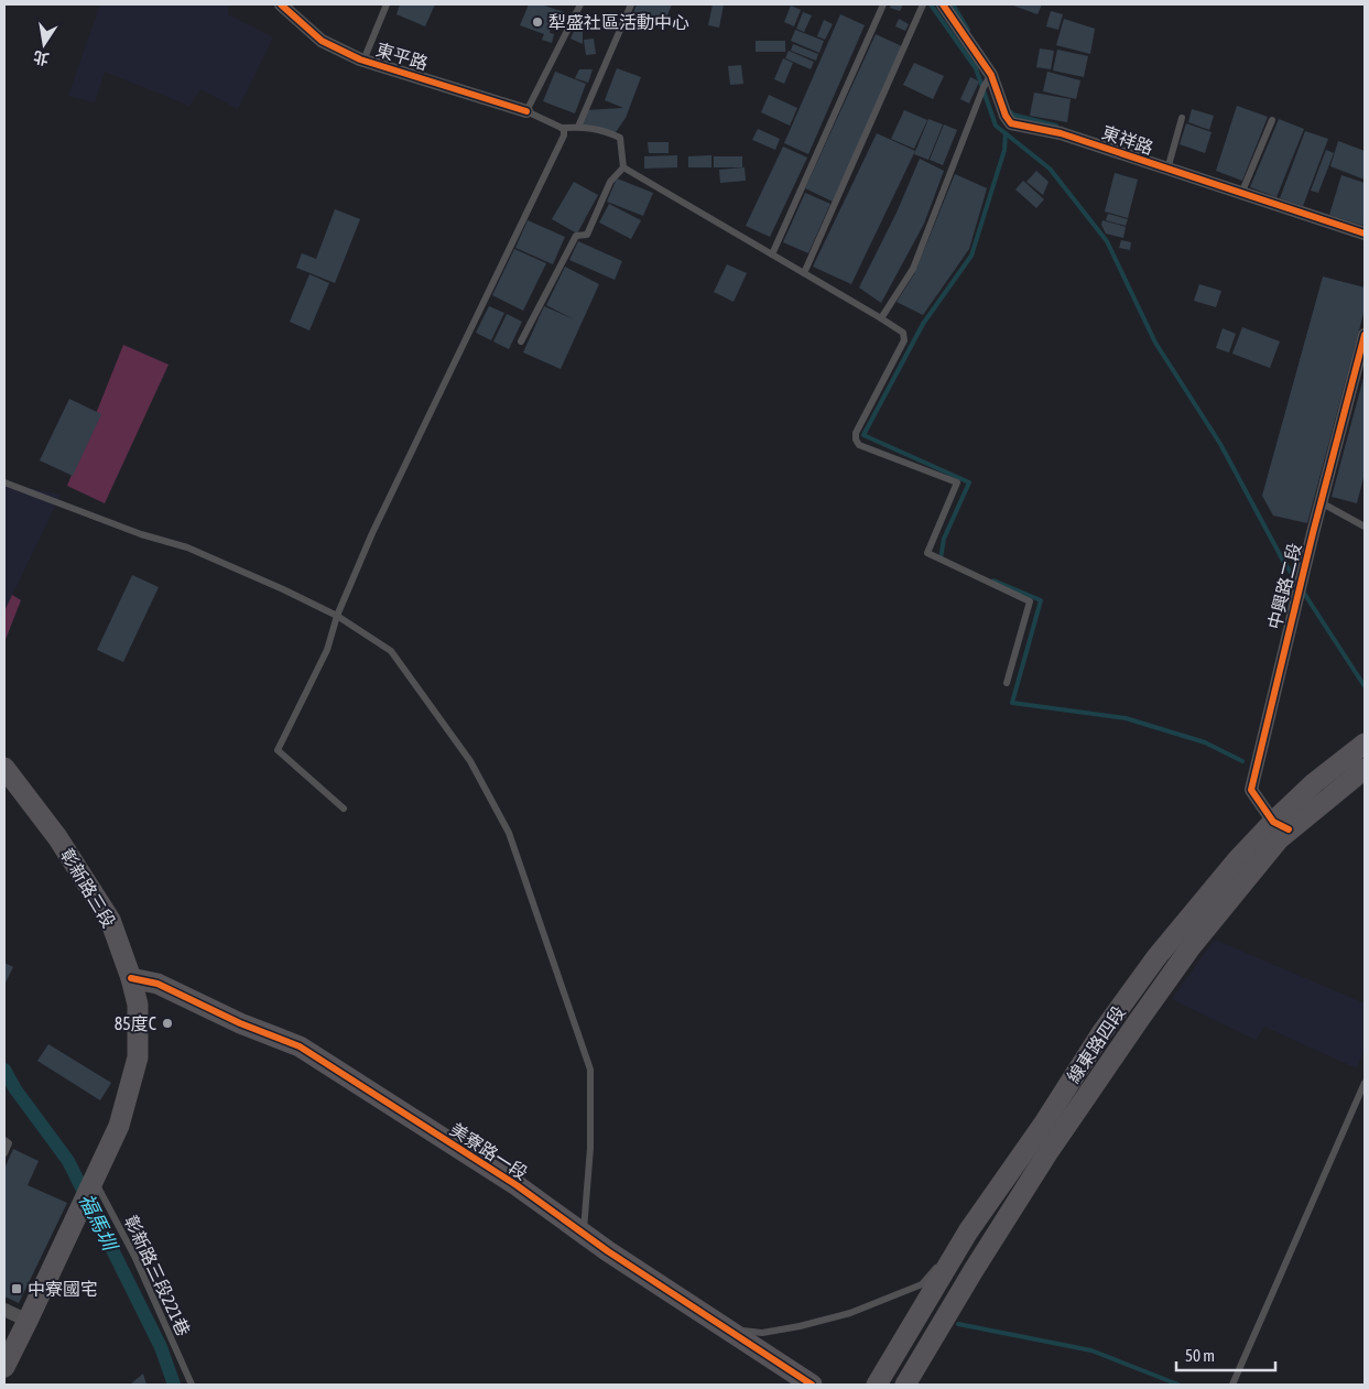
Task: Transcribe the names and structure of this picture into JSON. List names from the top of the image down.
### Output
{
  "streets": {
    "main road": ["彰新路三段", "線東路四段", "美寮路一段"],
    "street": ["東平路", "東祥路", "中興路二段"],
    "lane": ["彰新路三段221巷"]
  },
  "crossings": [
    ["中興路二段", "線東路四段"],
    ["彰新路三段", "美寮路一段"],
    ["彰新路三段", "彰新路三段221巷"]
  ],
  "water": ["福馬圳"],
  "places": {
    "other": ["犁盛社區活動中心", "85度C"],
    "transit": ["中寮國宅"]
  },
  "scale_bar": "50 m",
  "north": "bottom"
}
